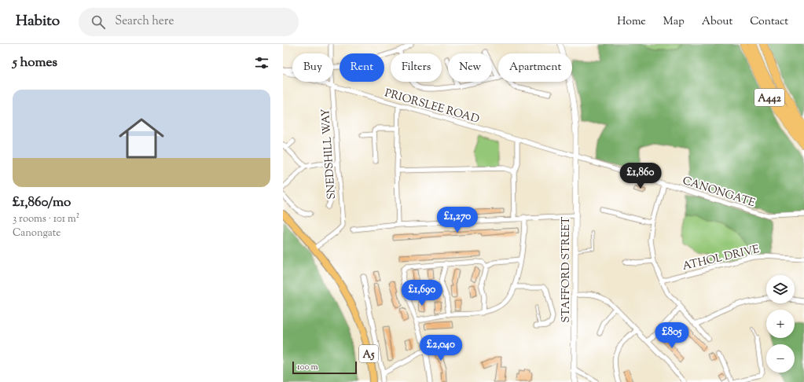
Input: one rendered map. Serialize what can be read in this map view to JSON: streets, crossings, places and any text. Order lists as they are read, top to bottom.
{
  "streets": {
    "highway": ["A442"],
    "main road": ["A5"],
    "street": [
      "PRIORSLEE ROAD",
      "SNEDSHILL WAY",
      "CANONGATE",
      "ATHOL DRIVE",
      "STAFFORD STREET"
    ]
  },
  "crossings": [
    ["PRIORSLEE ROAD", "SNEDSHILL WAY"],
    ["PRIORSLEE ROAD", "CANONGATE"],
    ["PRIORSLEE ROAD", "STAFFORD STREET"],
    ["SNEDSHILL WAY", "A5"],
    ["CANONGATE", "STAFFORD STREET"]
  ],
  "scale_bar": "100 m",
  "page": {
    "header": "Habito",
    "search": "Search here",
    "nav": [
      "Home",
      "Map",
      "About",
      "Contact"
    ],
    "heading": "5 homes",
    "chip": [
      "Buy",
      "Rent",
      "Filters",
      "New",
      "Apartment"
    ],
    "list": [
      {
        "name": "£1,860/mo",
        "note": "3 rooms · 101 m² · Canongate"
      }
    ],
    "price": [
      "£1,860",
      "£1,270",
      "£1,690",
      "£805",
      "£2,040"
    ],
    "map_buttons": ["+", "−"],
    "scale": "100 m"
  }
}
